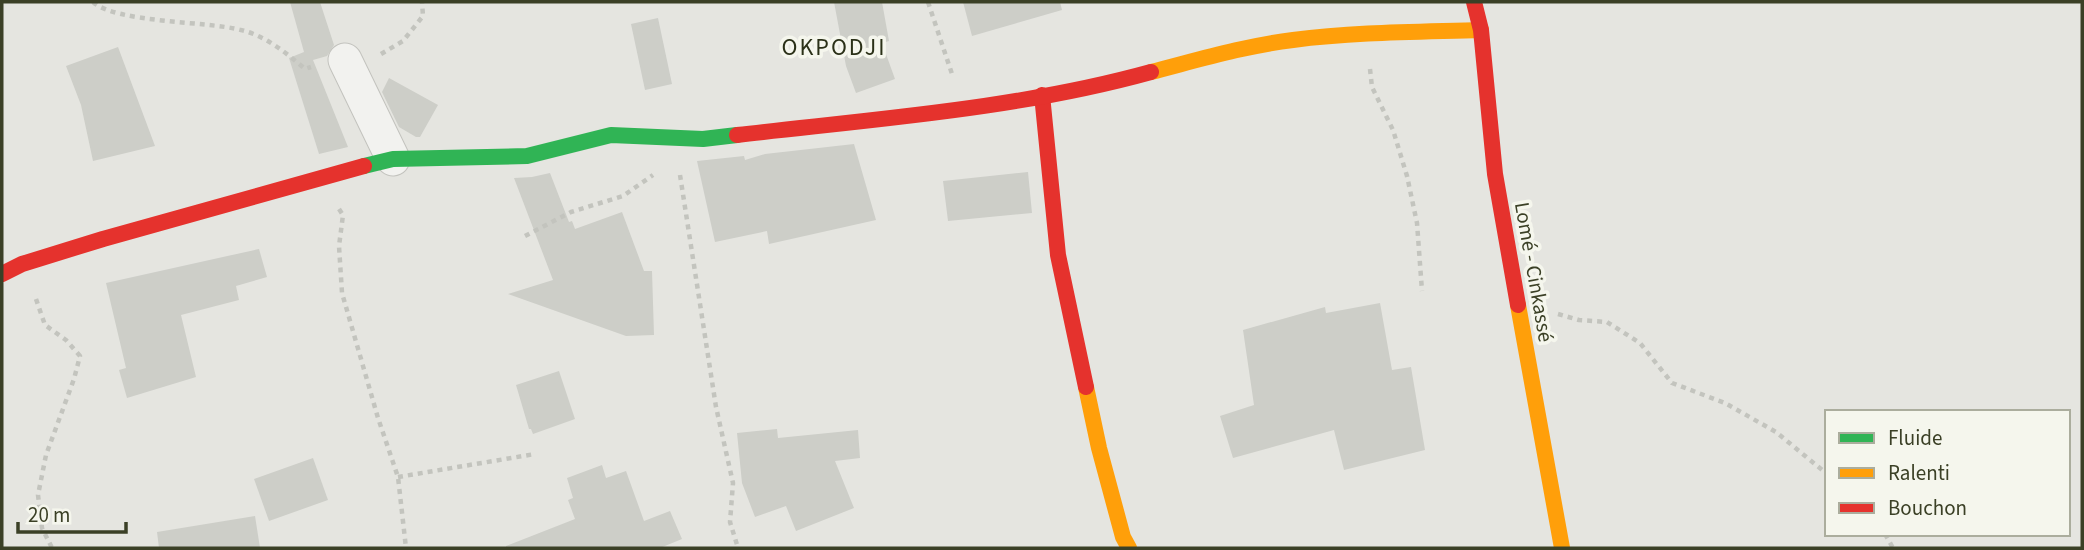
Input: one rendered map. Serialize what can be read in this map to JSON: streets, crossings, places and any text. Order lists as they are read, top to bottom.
{
  "streets": {
    "main road": ["Lomé - Cinkassé"]
  },
  "districts": ["OKPODJI"],
  "legend": ["Fluide", "Ralenti", "Bouchon"],
  "scale_bar": "20 m"
}
